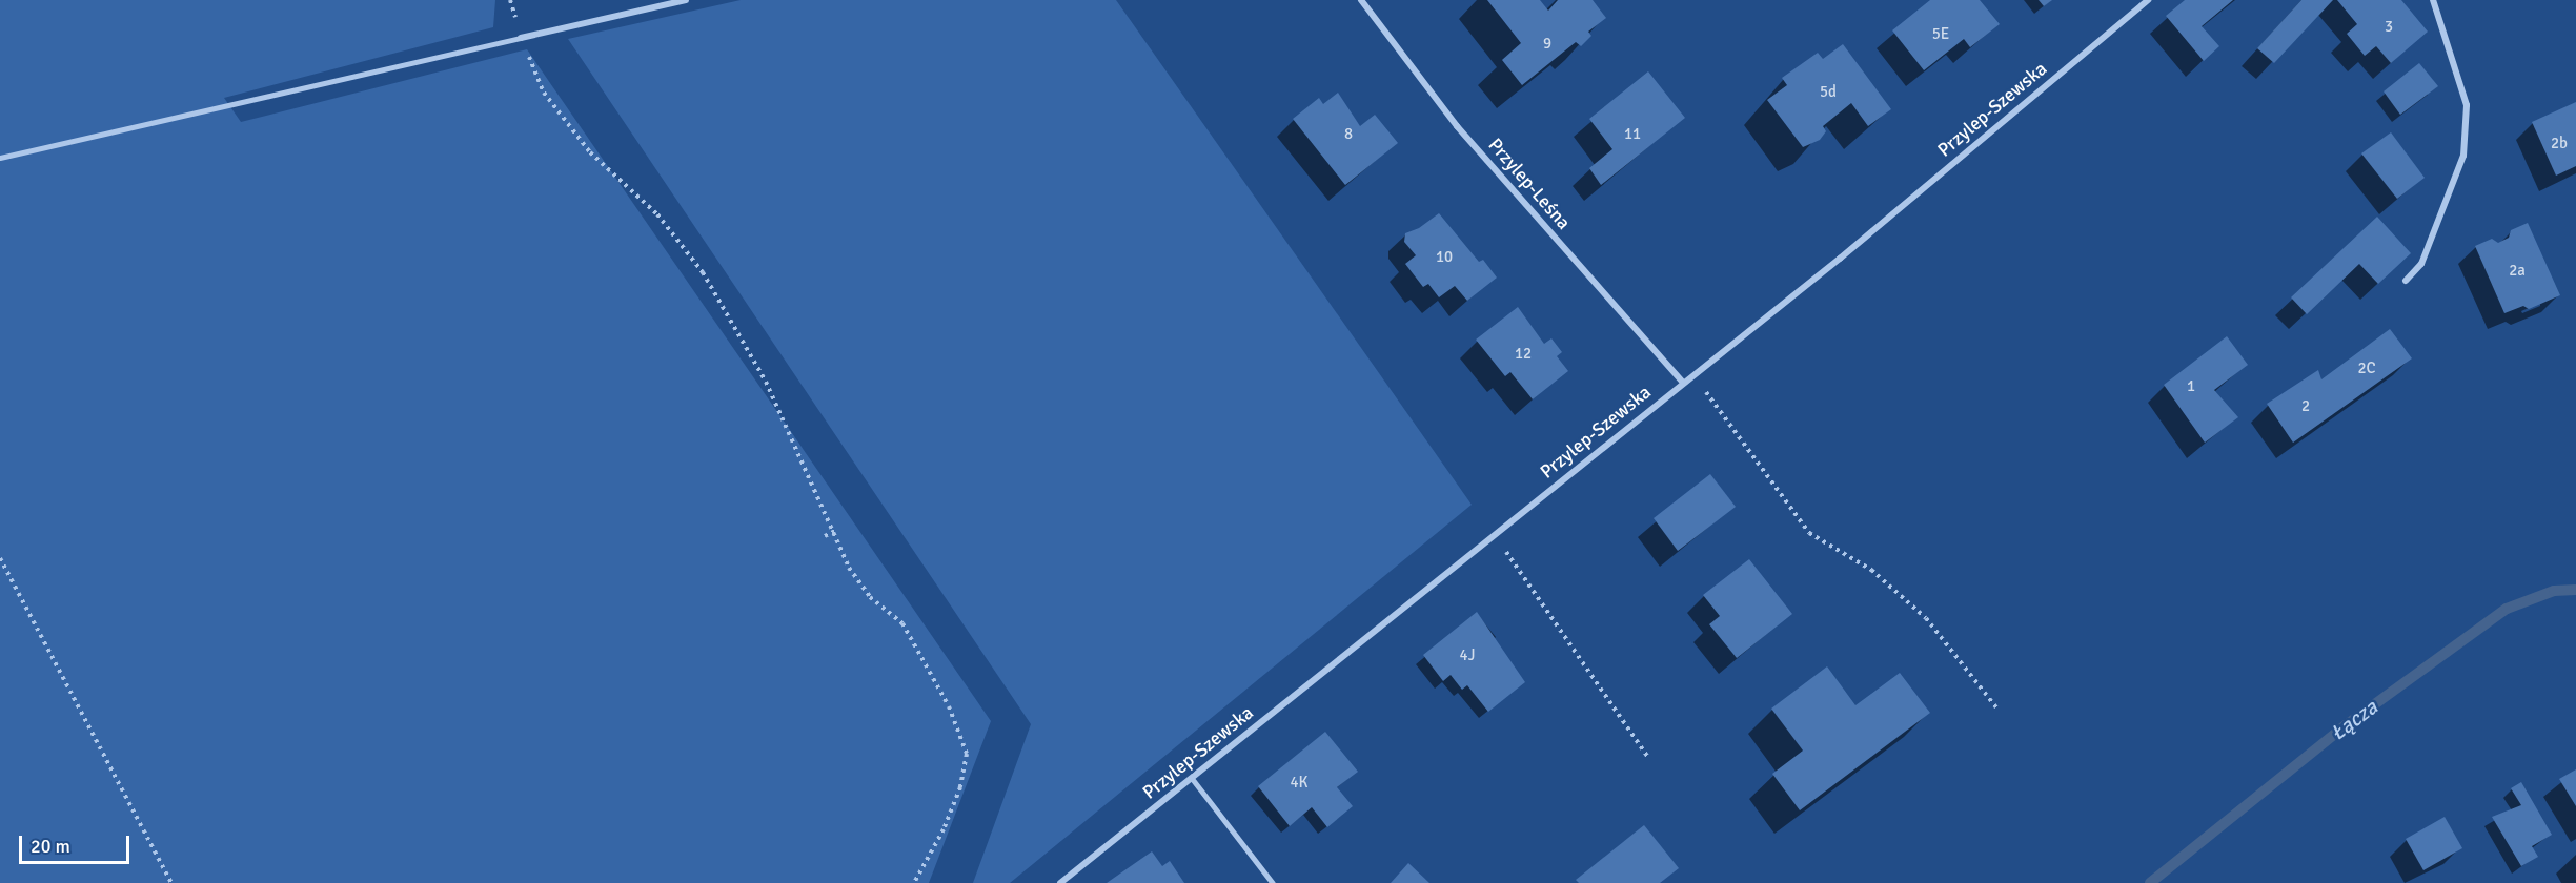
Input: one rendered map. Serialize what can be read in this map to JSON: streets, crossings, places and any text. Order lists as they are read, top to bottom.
{
  "streets": {
    "street": ["Przylep-Szewska", "Przylep-Leśna"]
  },
  "crossings": [
    ["Przylep-Szewska", "Przylep-Leśna"]
  ],
  "water": ["Łącza"],
  "house_numbers": [
    "3",
    "5E",
    "9",
    "5d",
    "8",
    "11",
    "2b",
    "10",
    "2a",
    "12",
    "2C",
    "1",
    "2",
    "4J",
    "4K"
  ],
  "scale_bar": "20 m"
}
